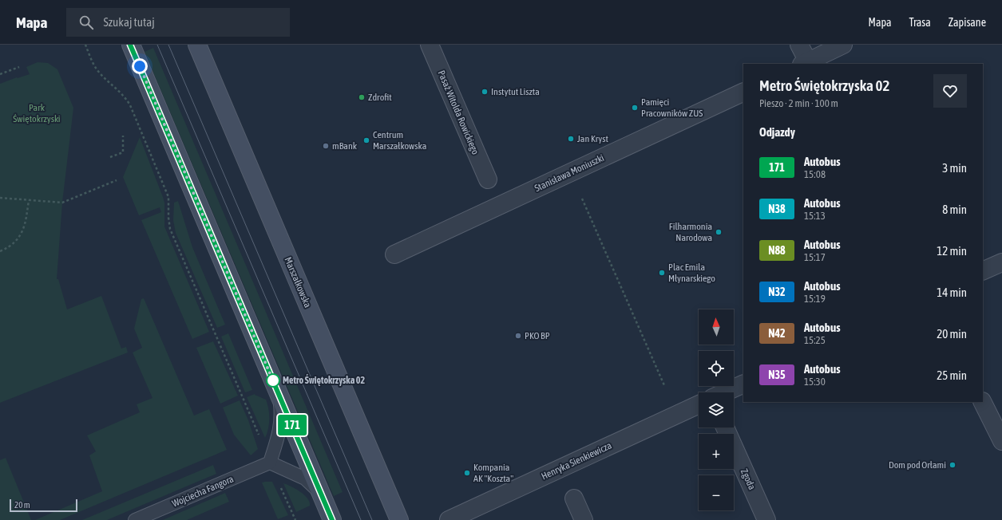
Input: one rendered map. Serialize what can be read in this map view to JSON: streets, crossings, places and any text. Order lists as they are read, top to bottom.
{
  "streets": {
    "main road": ["Marszałkowska"],
    "street": [
      "Pasaż Witolda Rowickiego",
      "Stanisława Moniuszki",
      "Henryka Sienkiewicza",
      "Zgoda"
    ],
    "lane": ["Wojciecha Fangora"]
  },
  "parks": ["Park Świętokrzyski"],
  "places": [
    "Instytut Liszta",
    "Zdrofit",
    "Pamięci Pracowników ZUS",
    "Jan Kryst",
    "Centrum Marszałkowska",
    "mBank",
    "Filharmonia Narodowa",
    "Plac Emila Młynarskiego",
    "PKO BP",
    "Metro Świętokrzyska 02",
    "Dom pod Orłami",
    "Kompania AK \"Koszta\""
  ],
  "lines": ["bus line 171"],
  "scale_bar": "20 m",
  "north": "top",
  "page": {
    "header": "Mapa",
    "search": "Szukaj tutaj",
    "nav": ["Mapa", "Trasa", "Zapisane"],
    "on_map": "171",
    "heading": [
      ["Metro Świętokrzyska 02", "Pieszo · 2 min · 100 m"],
      "Odjazdy"
    ],
    "list": [
      {
        "mark": "171",
        "name": "Autobus",
        "note": "15:08",
        "value": "3 min"
      },
      {
        "mark": "N38",
        "name": "Autobus",
        "note": "15:13",
        "value": "8 min"
      },
      {
        "mark": "N88",
        "name": "Autobus",
        "note": "15:17",
        "value": "12 min"
      },
      {
        "mark": "N32",
        "name": "Autobus",
        "note": "15:19",
        "value": "14 min"
      },
      {
        "mark": "N42",
        "name": "Autobus",
        "note": "15:25",
        "value": "20 min"
      },
      {
        "mark": "N35",
        "name": "Autobus",
        "note": "15:30",
        "value": "25 min"
      }
    ],
    "map_buttons": ["+", "−"],
    "scale": "20 m"
  }
}
